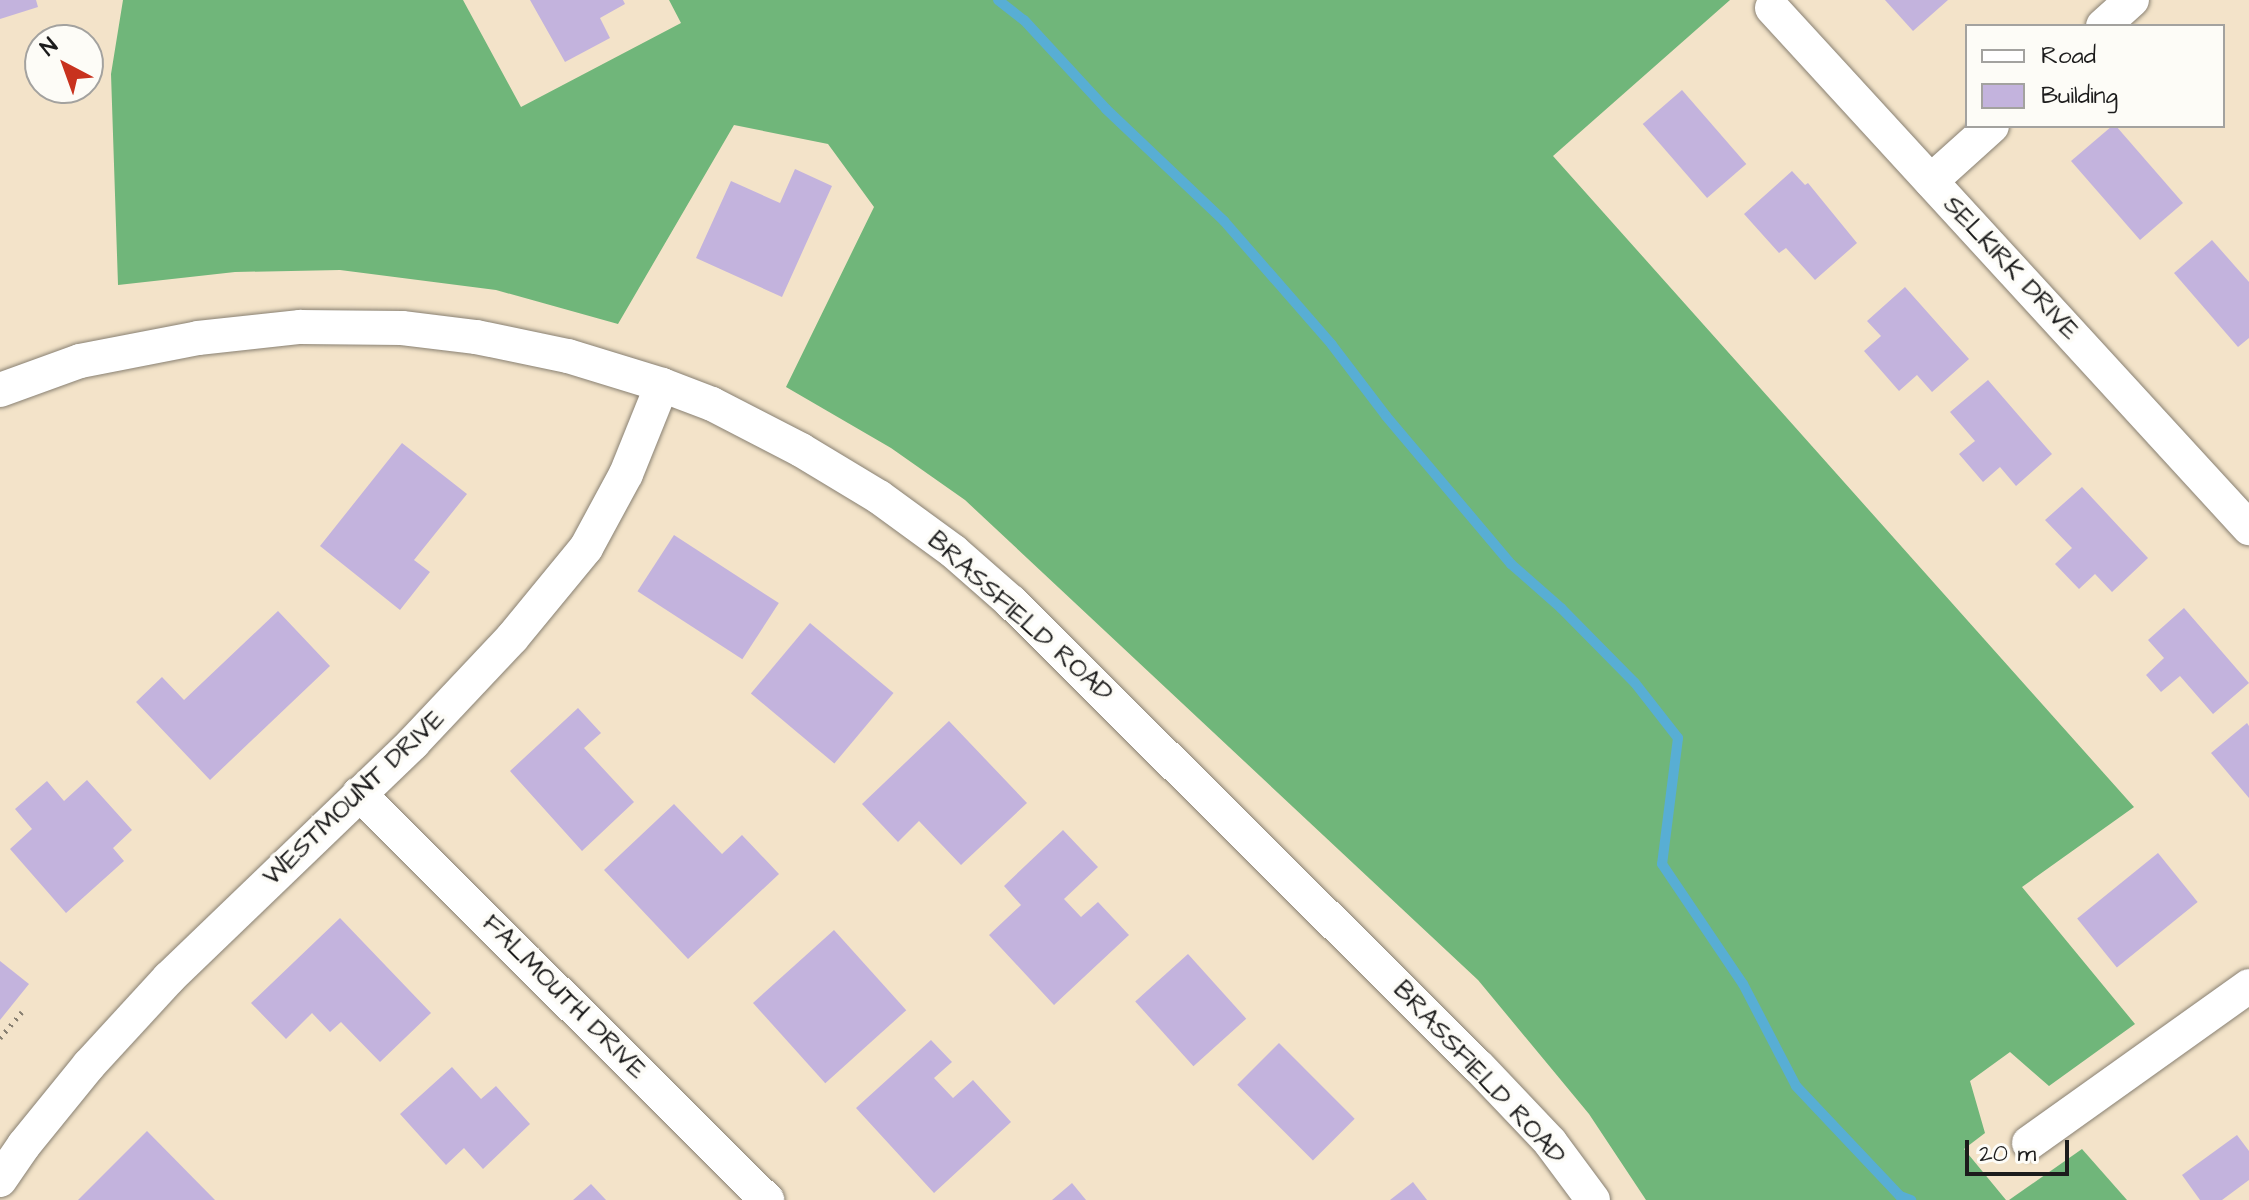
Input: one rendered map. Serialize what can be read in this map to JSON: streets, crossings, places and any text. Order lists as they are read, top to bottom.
{
  "streets": {
    "street": [
      "SELKIRK DRIVE",
      "BRASSFIELD ROAD",
      "WESTMOUNT DRIVE",
      "FALMOUTH DRIVE"
    ]
  },
  "crossings": [
    ["BRASSFIELD ROAD", "WESTMOUNT DRIVE"],
    ["WESTMOUNT DRIVE", "FALMOUTH DRIVE"]
  ],
  "legend": ["Road", "Building"],
  "scale_bar": "20 m",
  "north": "top left"
}
